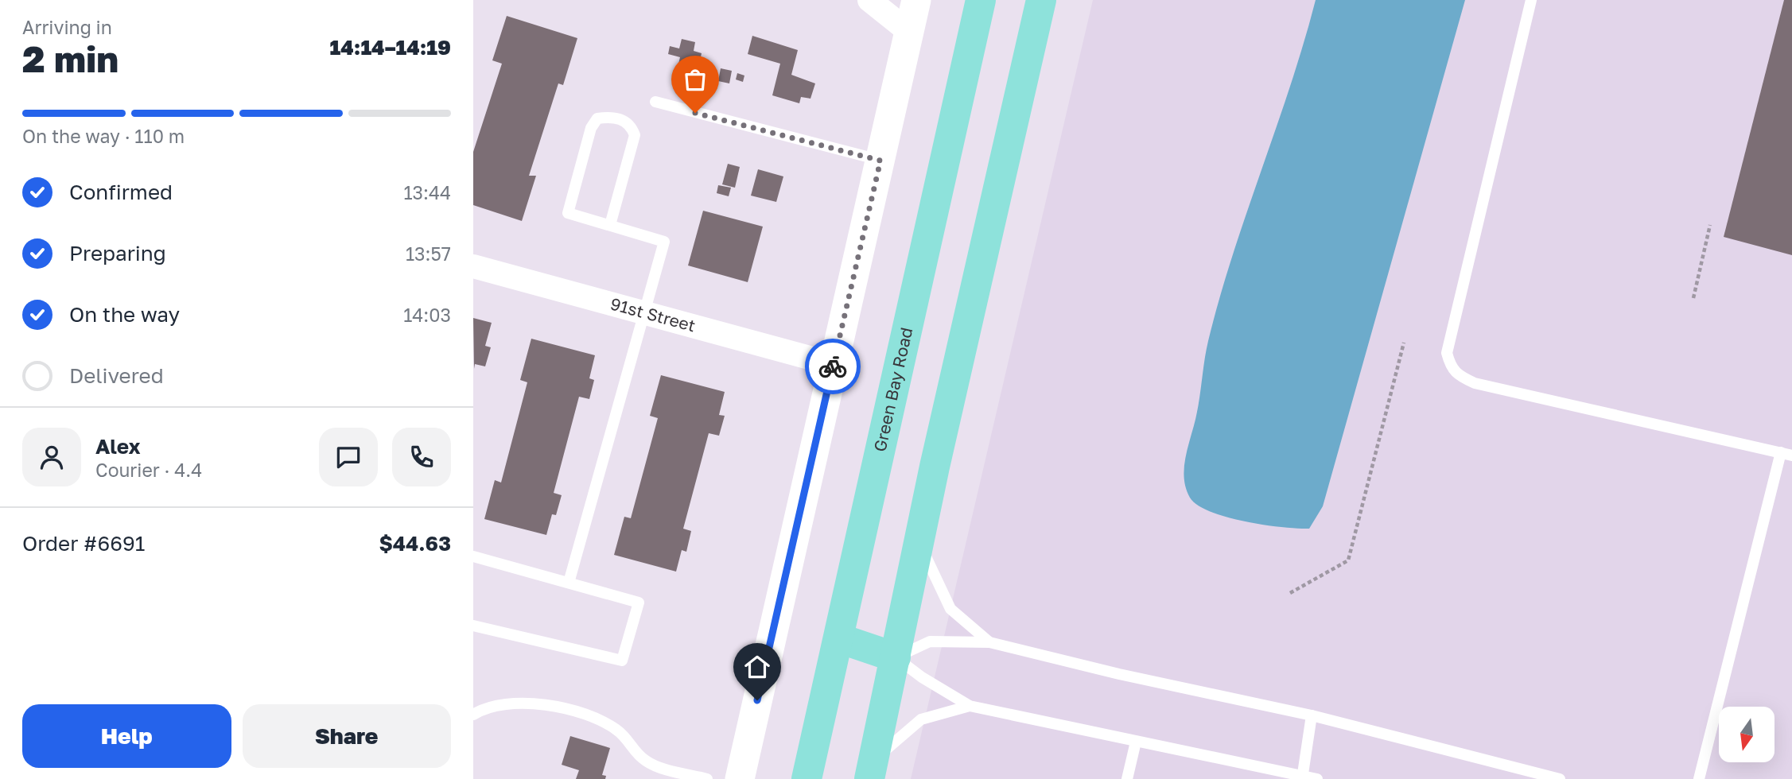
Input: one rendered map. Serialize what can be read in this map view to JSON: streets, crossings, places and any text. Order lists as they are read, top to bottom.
{
  "streets": {
    "main road": ["Green Bay Road"],
    "street": ["91st Street"]
  },
  "north": "bottom",
  "page": {
    "heading": ["2 min", "Arriving in", "14:14–14:19"],
    "panel": [
      "Alex",
      "Courier · 4.4",
      "Order #6691",
      "$44.63"
    ],
    "bar": "On the way · 110 m",
    "list": [
      ["Confirmed", "13:44"],
      ["Preparing", "13:57"],
      ["On the way", "14:03"],
      "Delivered"
    ],
    "buttons": ["Help", "Share"]
  }
}
